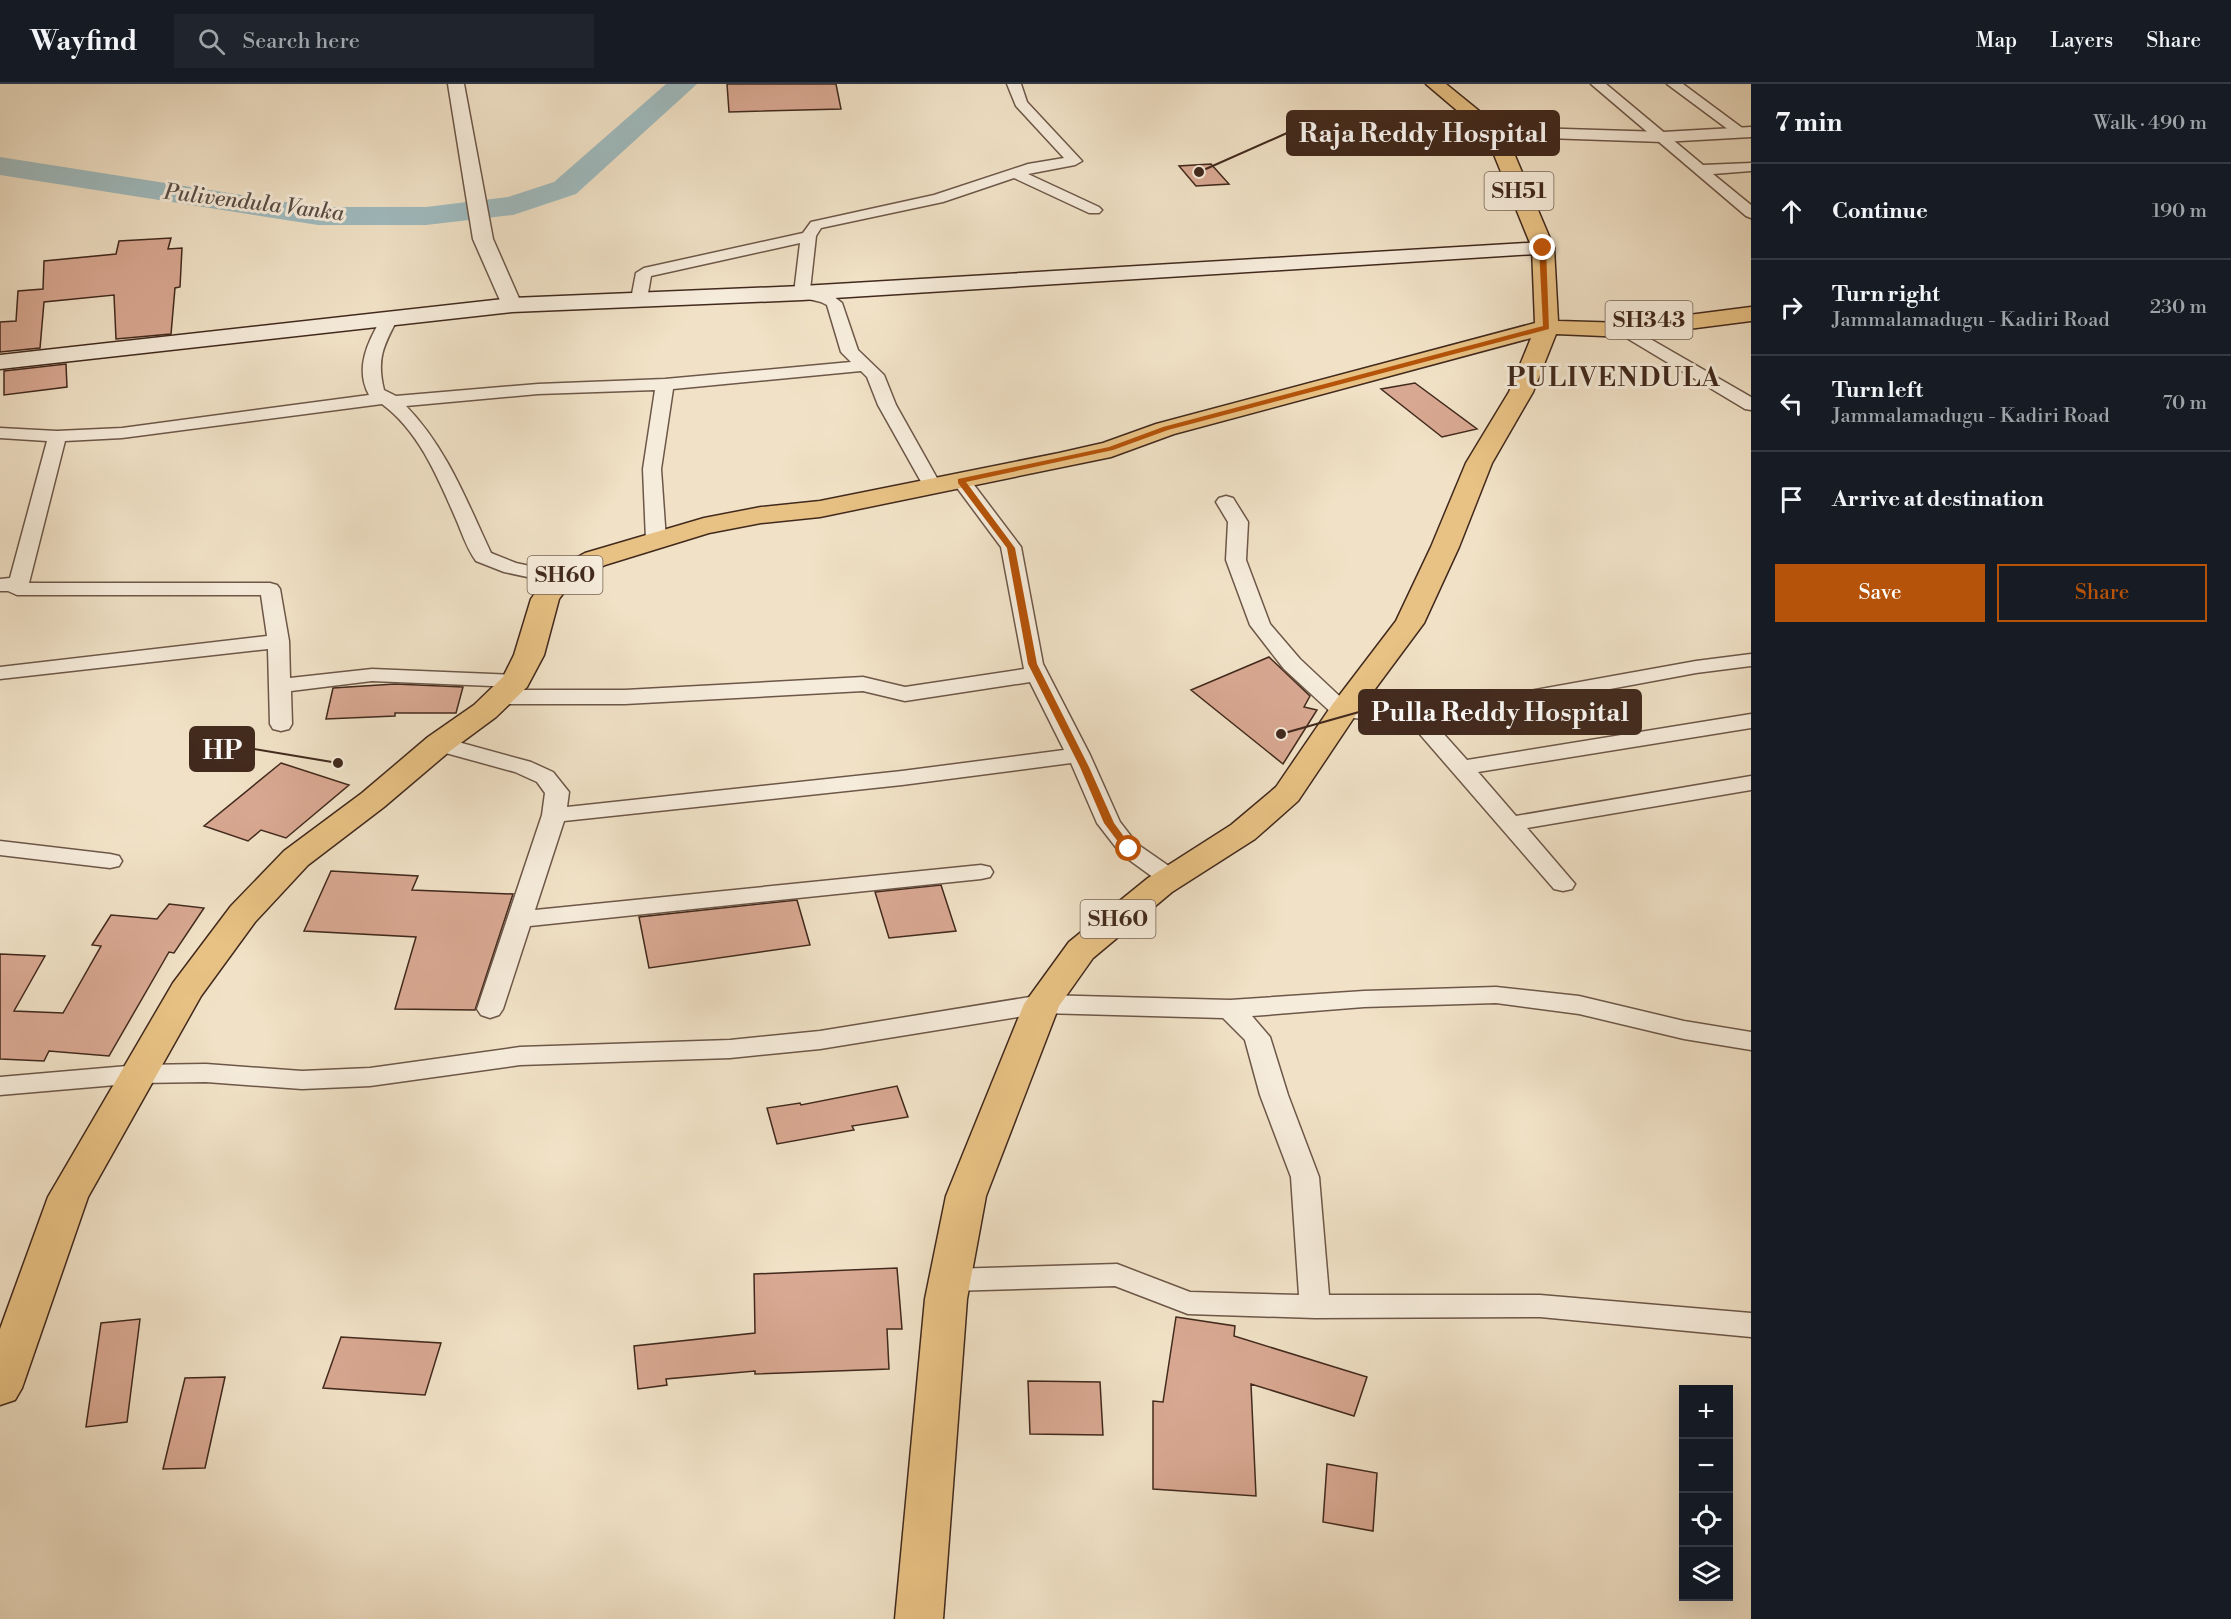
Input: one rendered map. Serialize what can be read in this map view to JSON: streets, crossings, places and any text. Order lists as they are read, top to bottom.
{
  "streets": {
    "main road": ["SH51", "SH343", "SH60"]
  },
  "crossings": [
    ["SH51", "SH343"],
    ["SH51", "SH60"],
    ["SH343", "SH60"]
  ],
  "districts": ["PULIVENDULA"],
  "water": ["Pulivendula Vanka"],
  "places": ["Raja Reddy Hospital", "Pulla Reddy Hospital", "HP"],
  "page": {
    "header": "Wayfind",
    "search": "Search here",
    "nav": ["Map", "Layers", "Share"],
    "heading": ["7 min", "Walk · 490 m"],
    "list": [
      ["Continue", "190 m"],
      ["Turn right", "Jammalamadugu - Kadiri Road", "230 m"],
      ["Turn left", "Jammalamadugu - Kadiri Road", "70 m"],
      "Arrive at destination"
    ],
    "buttons": ["Save", "Share"],
    "map_buttons": ["+", "−"]
  }
}
